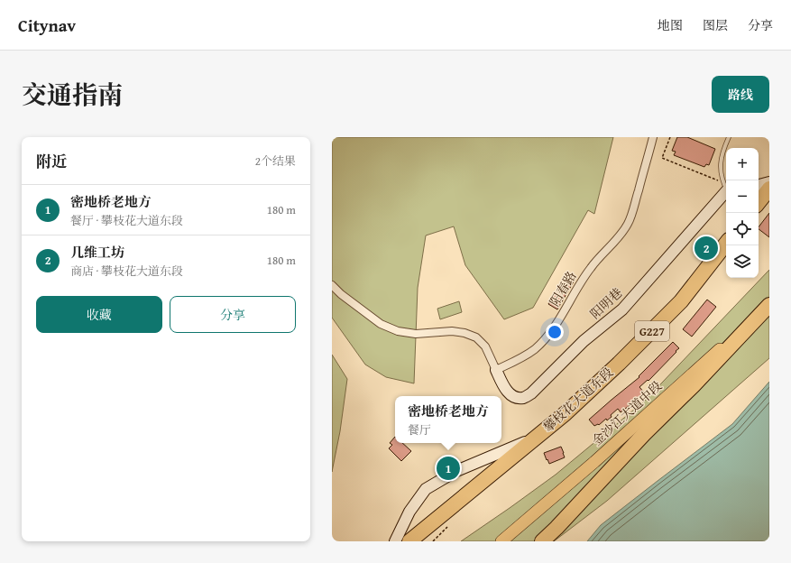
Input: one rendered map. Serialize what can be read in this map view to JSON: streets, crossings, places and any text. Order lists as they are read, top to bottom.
{
  "streets": {
    "highway": ["G227", "攀枝花大道东段"],
    "main road": ["金沙江大道中段"],
    "street": ["阳春路", "阳明巷"]
  },
  "crossings": [
    ["阳春路", "阳明巷"],
    ["G227", "攀枝花大道东段"]
  ],
  "page": {
    "header": "Citynav",
    "nav": ["地图", "图层", "分享"],
    "title": "交通指南",
    "buttons": [
      "路线",
      ["收藏", "分享"]
    ],
    "heading": ["附近", "2个结果"],
    "map_buttons": ["+", "−"],
    "list": [
      {
        "mark": "1",
        "name": "密地桥老地方",
        "note": "餐厅 · 攀枝花大道东段",
        "value": "180 m"
      },
      {
        "mark": "2",
        "name": "几维工坊",
        "note": "商店 · 攀枝花大道东段",
        "value": "180 m"
      }
    ],
    "pins": ["2", "1"],
    "popup": ["密地桥老地方", "餐厅"]
  }
}
